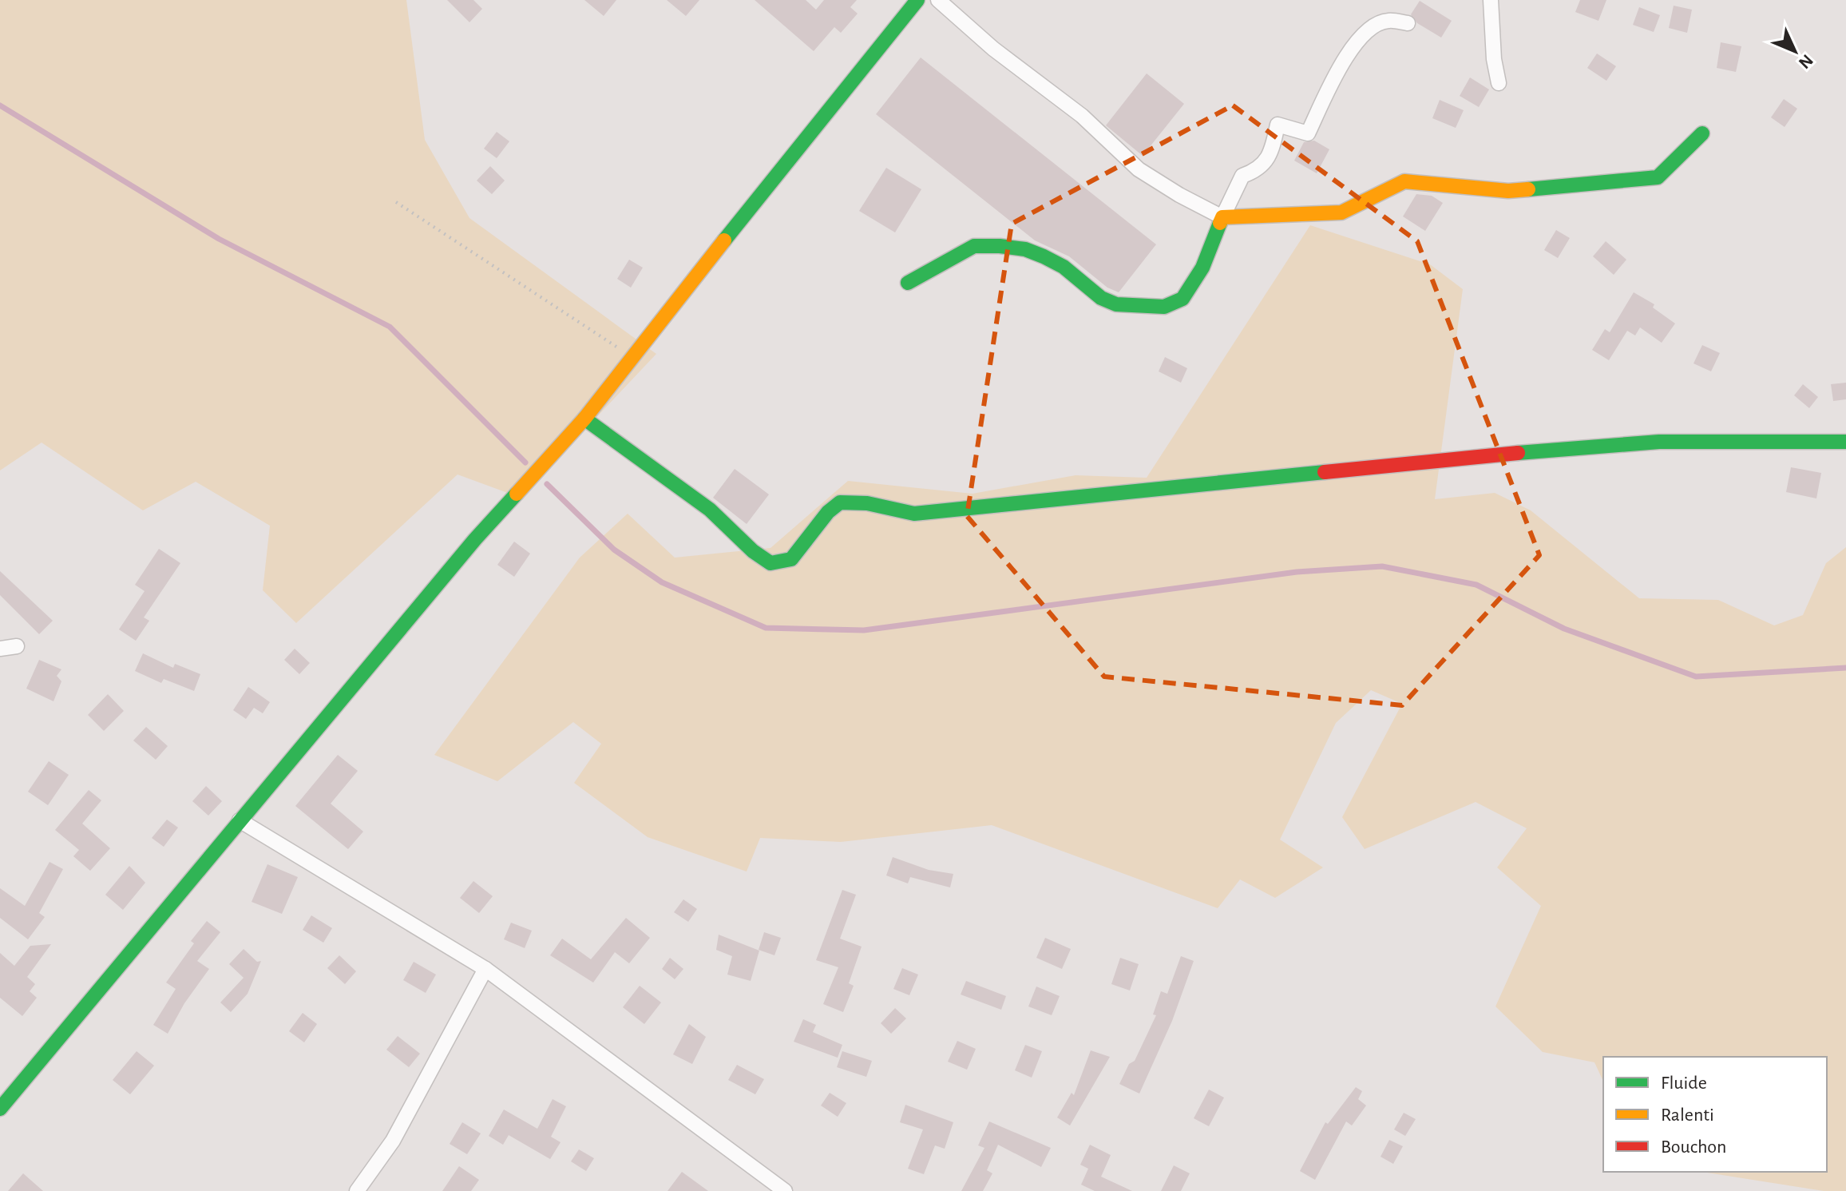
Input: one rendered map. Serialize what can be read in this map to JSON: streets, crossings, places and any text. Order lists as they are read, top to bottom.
{
  "legend": ["Fluide", "Ralenti", "Bouchon"],
  "north": "bottom right"
}
